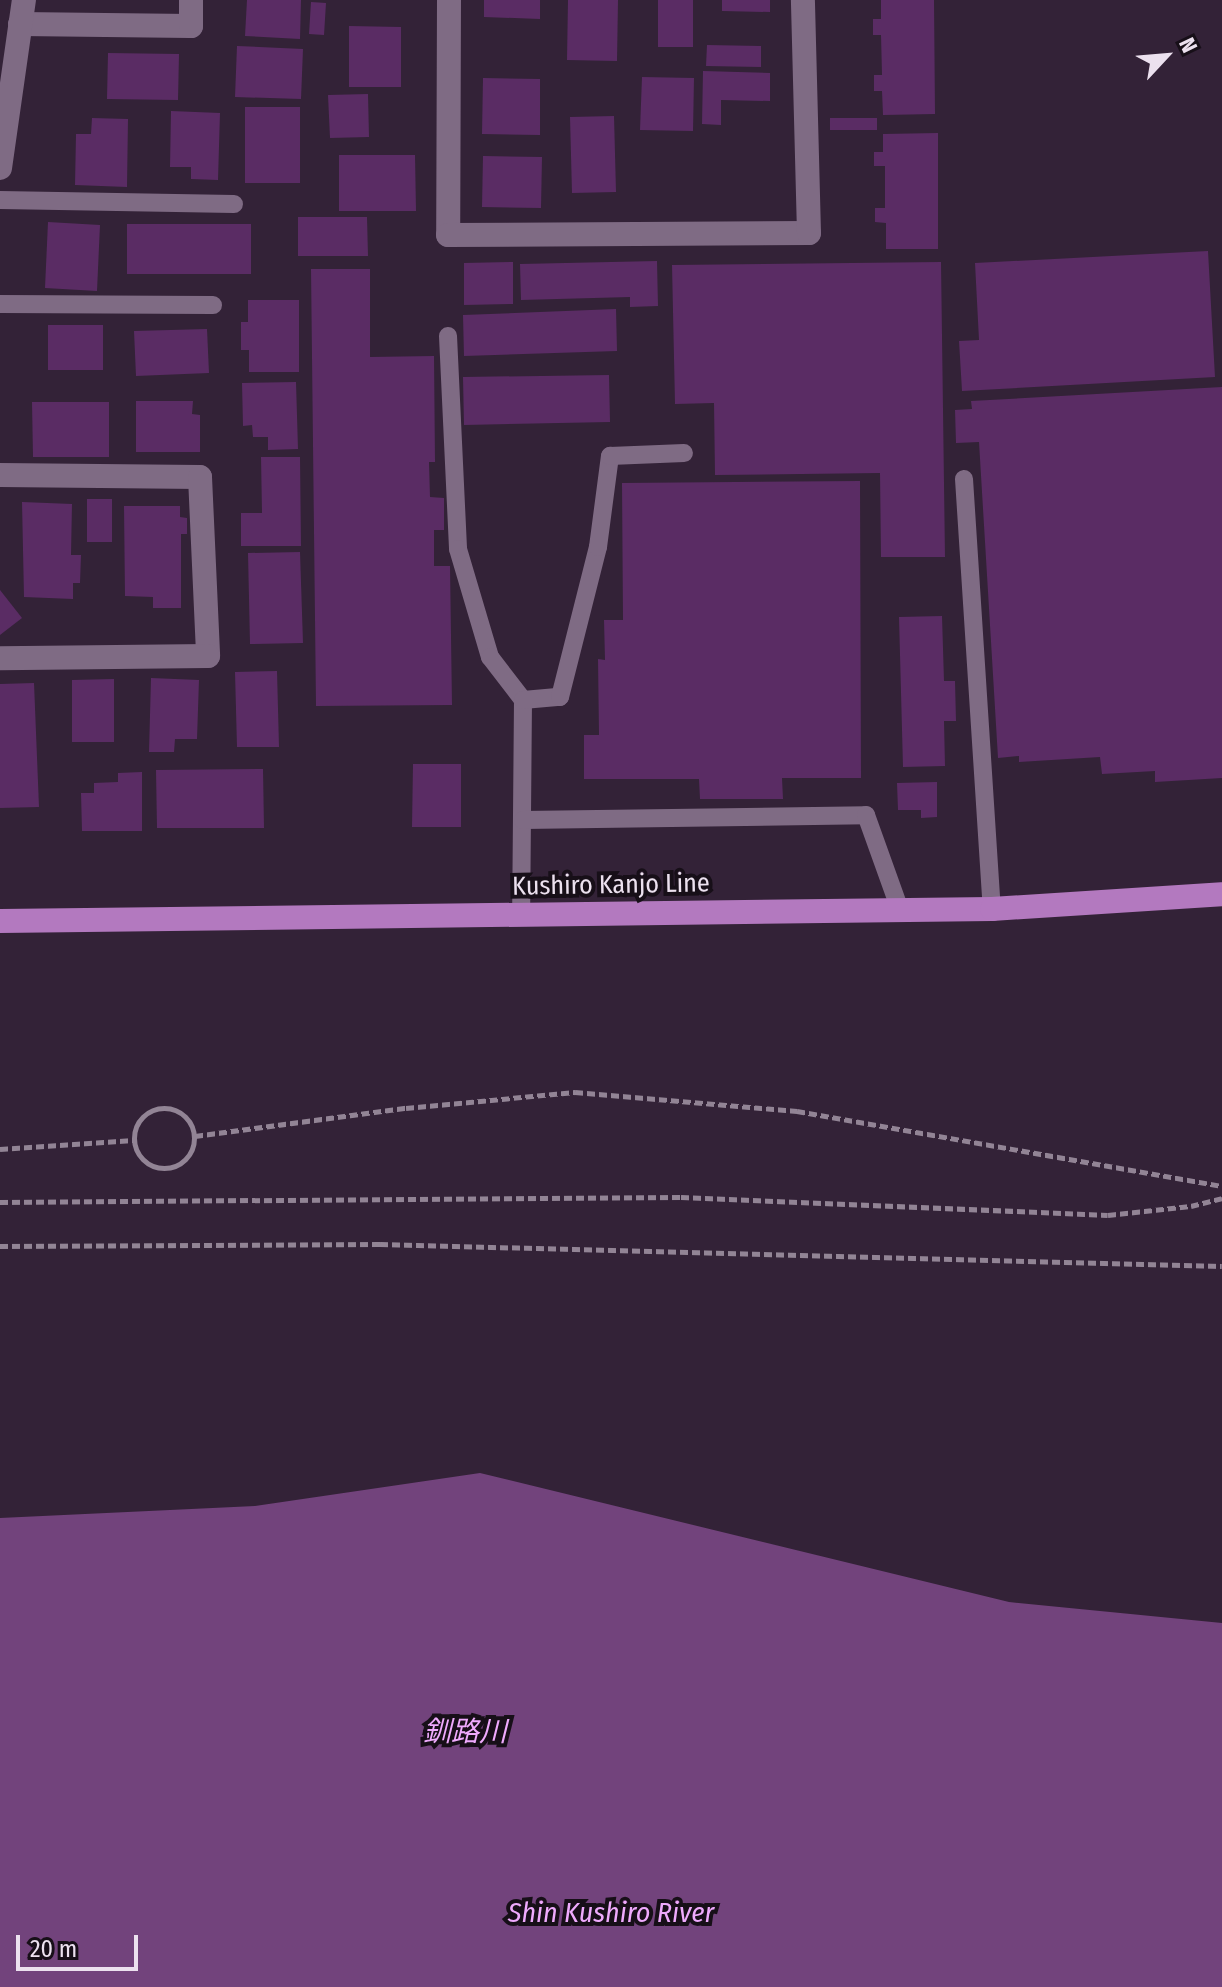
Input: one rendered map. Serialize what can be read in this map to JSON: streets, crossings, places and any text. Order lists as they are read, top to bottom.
{
  "streets": {
    "main road": ["Kushiro Kanjo Line"]
  },
  "water": ["釧路川", "Shin Kushiro River"],
  "scale_bar": "20 m",
  "north": "top right"
}
